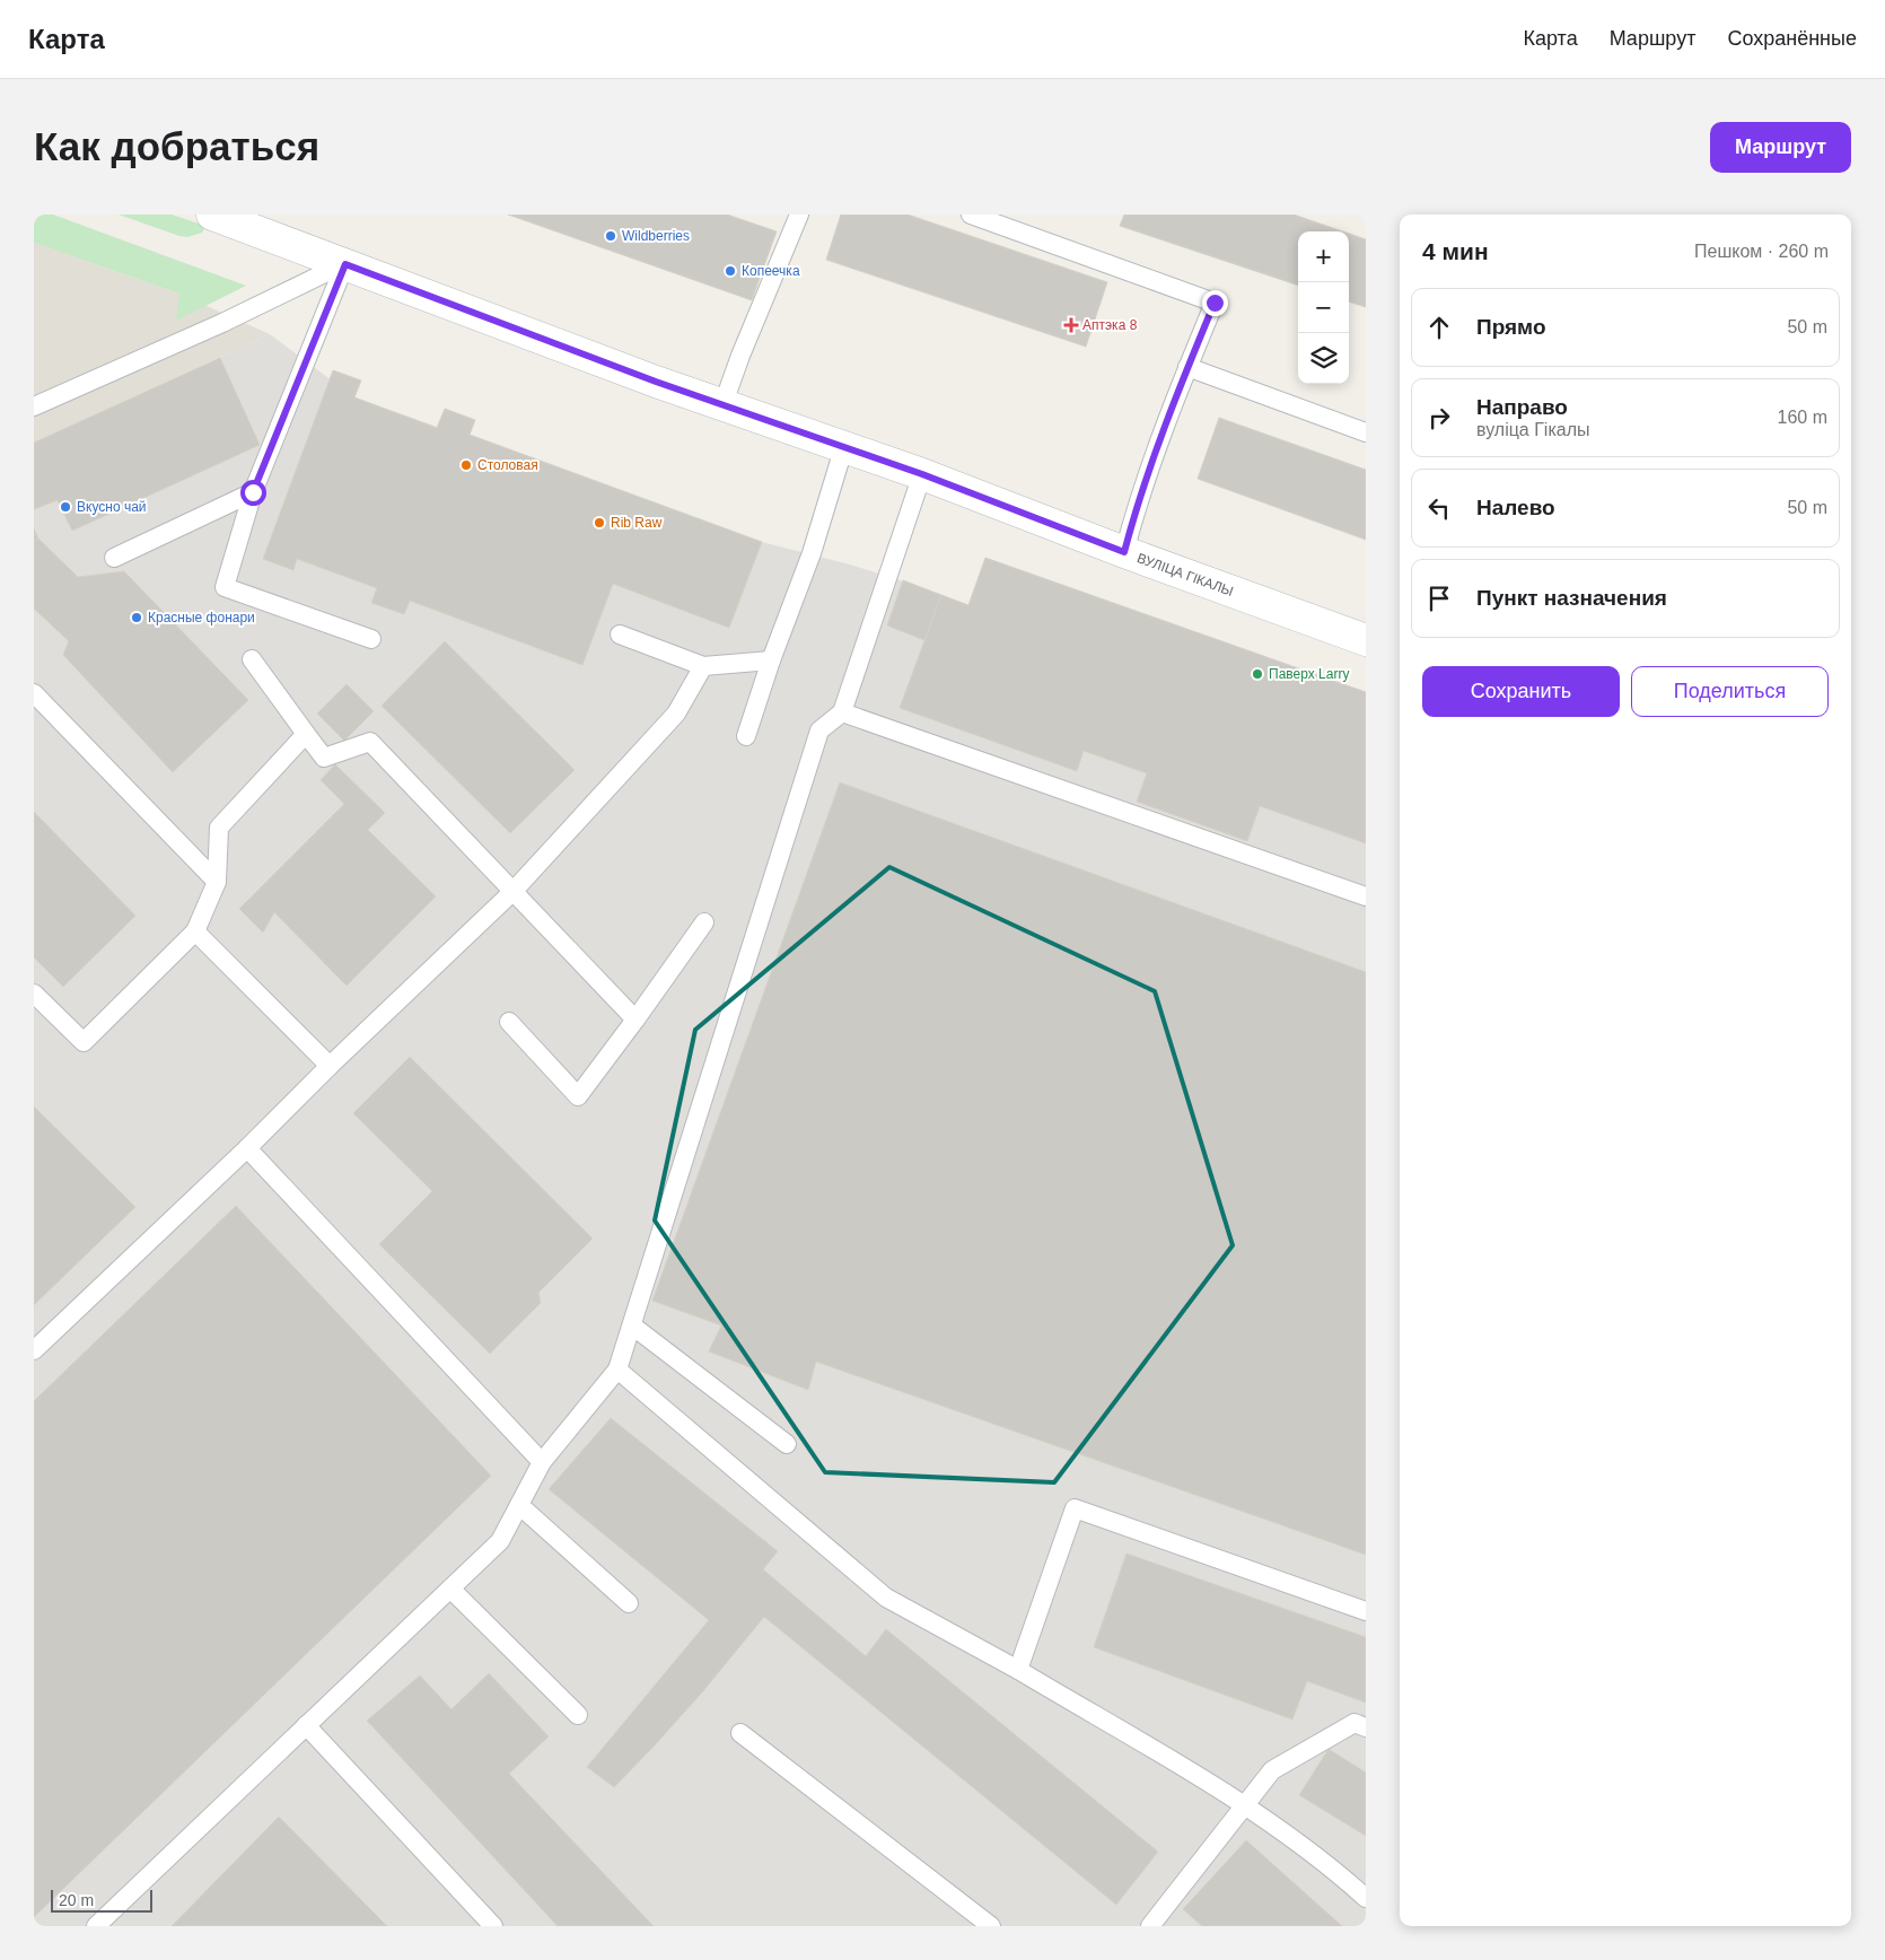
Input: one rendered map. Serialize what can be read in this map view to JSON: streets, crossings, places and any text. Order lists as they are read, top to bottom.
{
  "streets": {
    "street": ["ВУЛІЦА ГІКАЛЫ"]
  },
  "places": {
    "other": [
      "Wildberries",
      "Копеечка",
      "Столовая",
      "Вкусно чай",
      "Rib Raw",
      "Красные фонари",
      "Паверх Larry"
    ],
    "health": ["Аптэка 8"]
  },
  "scale_bar": "20 m",
  "page": {
    "header": "Карта",
    "nav": ["Карта", "Маршрут", "Сохранённые"],
    "buttons": [
      "Маршрут",
      ["Сохранить", "Поделиться"]
    ],
    "title": "Как добраться",
    "heading": ["4 мин", "Пешком · 260 m"],
    "map_buttons": ["+", "−"],
    "list": [
      ["Прямо", "50 m"],
      ["Направо", "вуліца Гікалы", "160 m"],
      ["Налево", "50 m"],
      "Пункт назначения"
    ],
    "scale": "20 m"
  }
}
